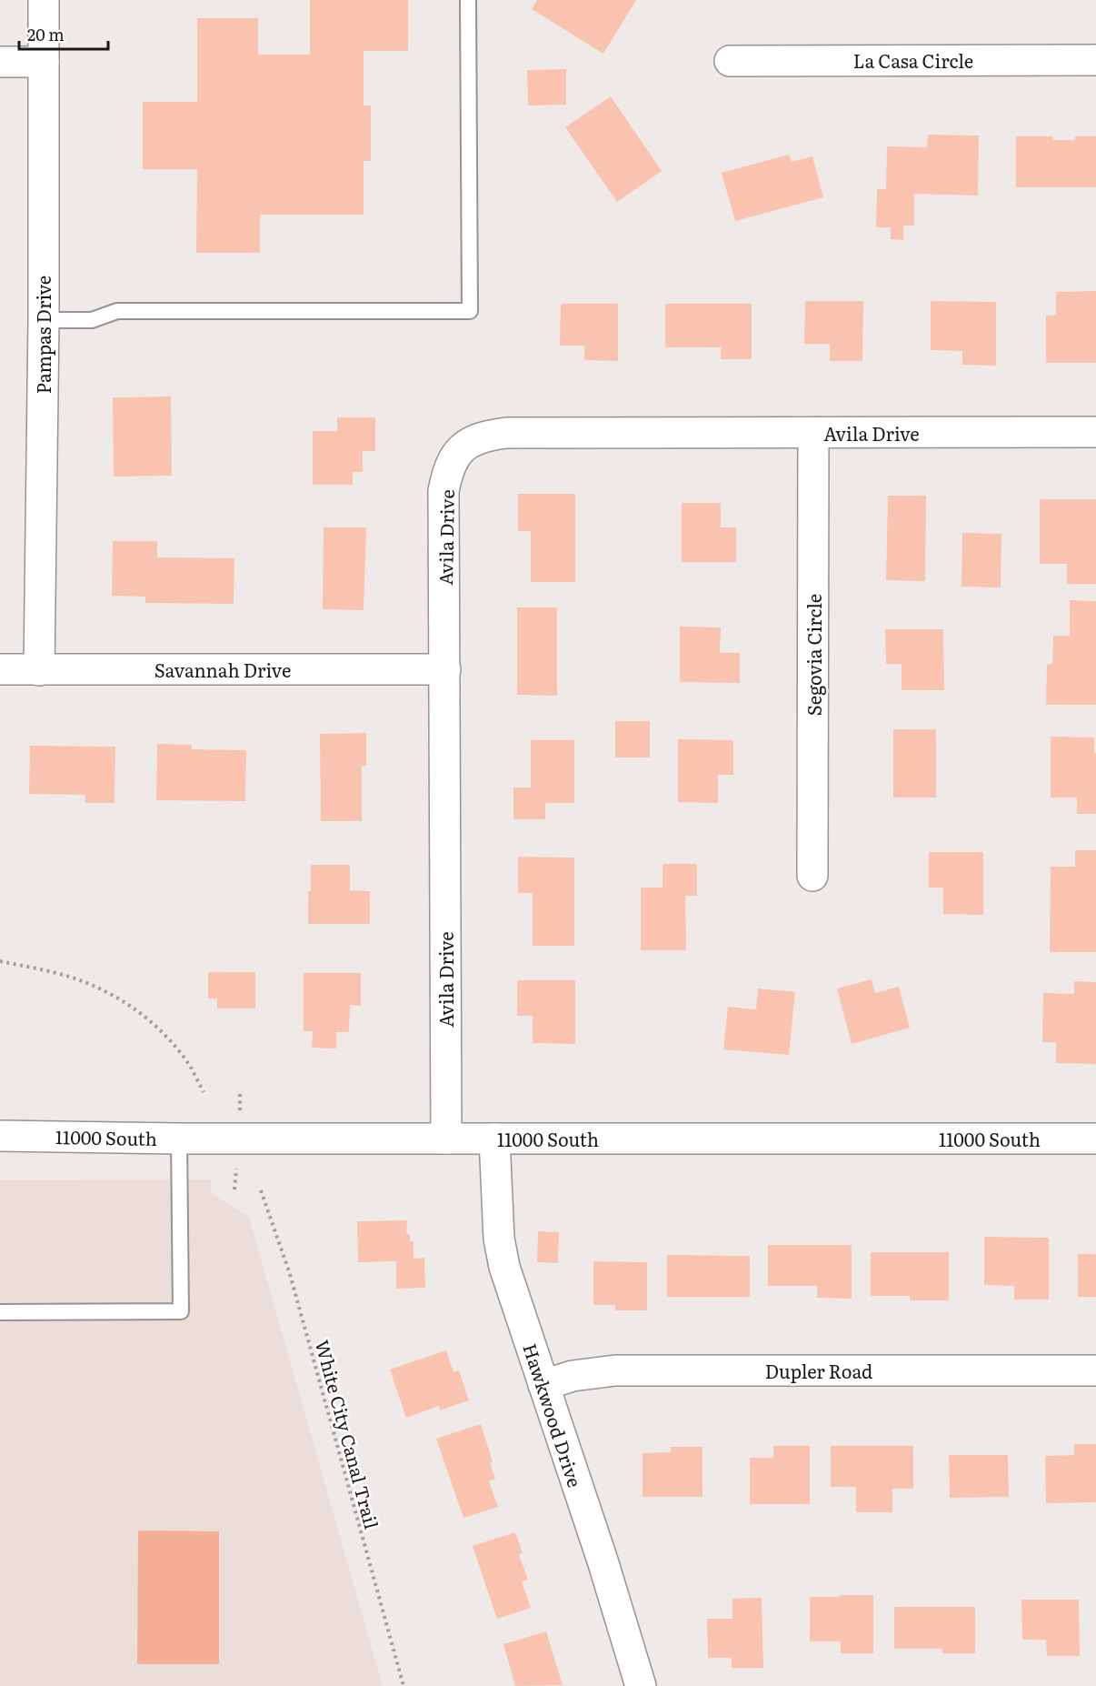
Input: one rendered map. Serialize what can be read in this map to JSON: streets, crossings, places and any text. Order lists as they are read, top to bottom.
{
  "streets": {
    "street": [
      "La Casa Circle",
      "Pampas Drive",
      "Avila Drive",
      "Segovia Circle",
      "Savannah Drive",
      "11000 South",
      "Dupler Road",
      "Hawkwood Drive"
    ],
    "path": ["White City Canal Trail"]
  },
  "crossings": [
    ["Pampas Drive", "Savannah Drive"],
    ["Avila Drive", "Segovia Circle"],
    ["Avila Drive", "Savannah Drive"],
    ["Avila Drive", "11000 South"],
    ["11000 South", "Hawkwood Drive"],
    ["Dupler Road", "Hawkwood Drive"]
  ],
  "scale_bar": "20 m"
}
